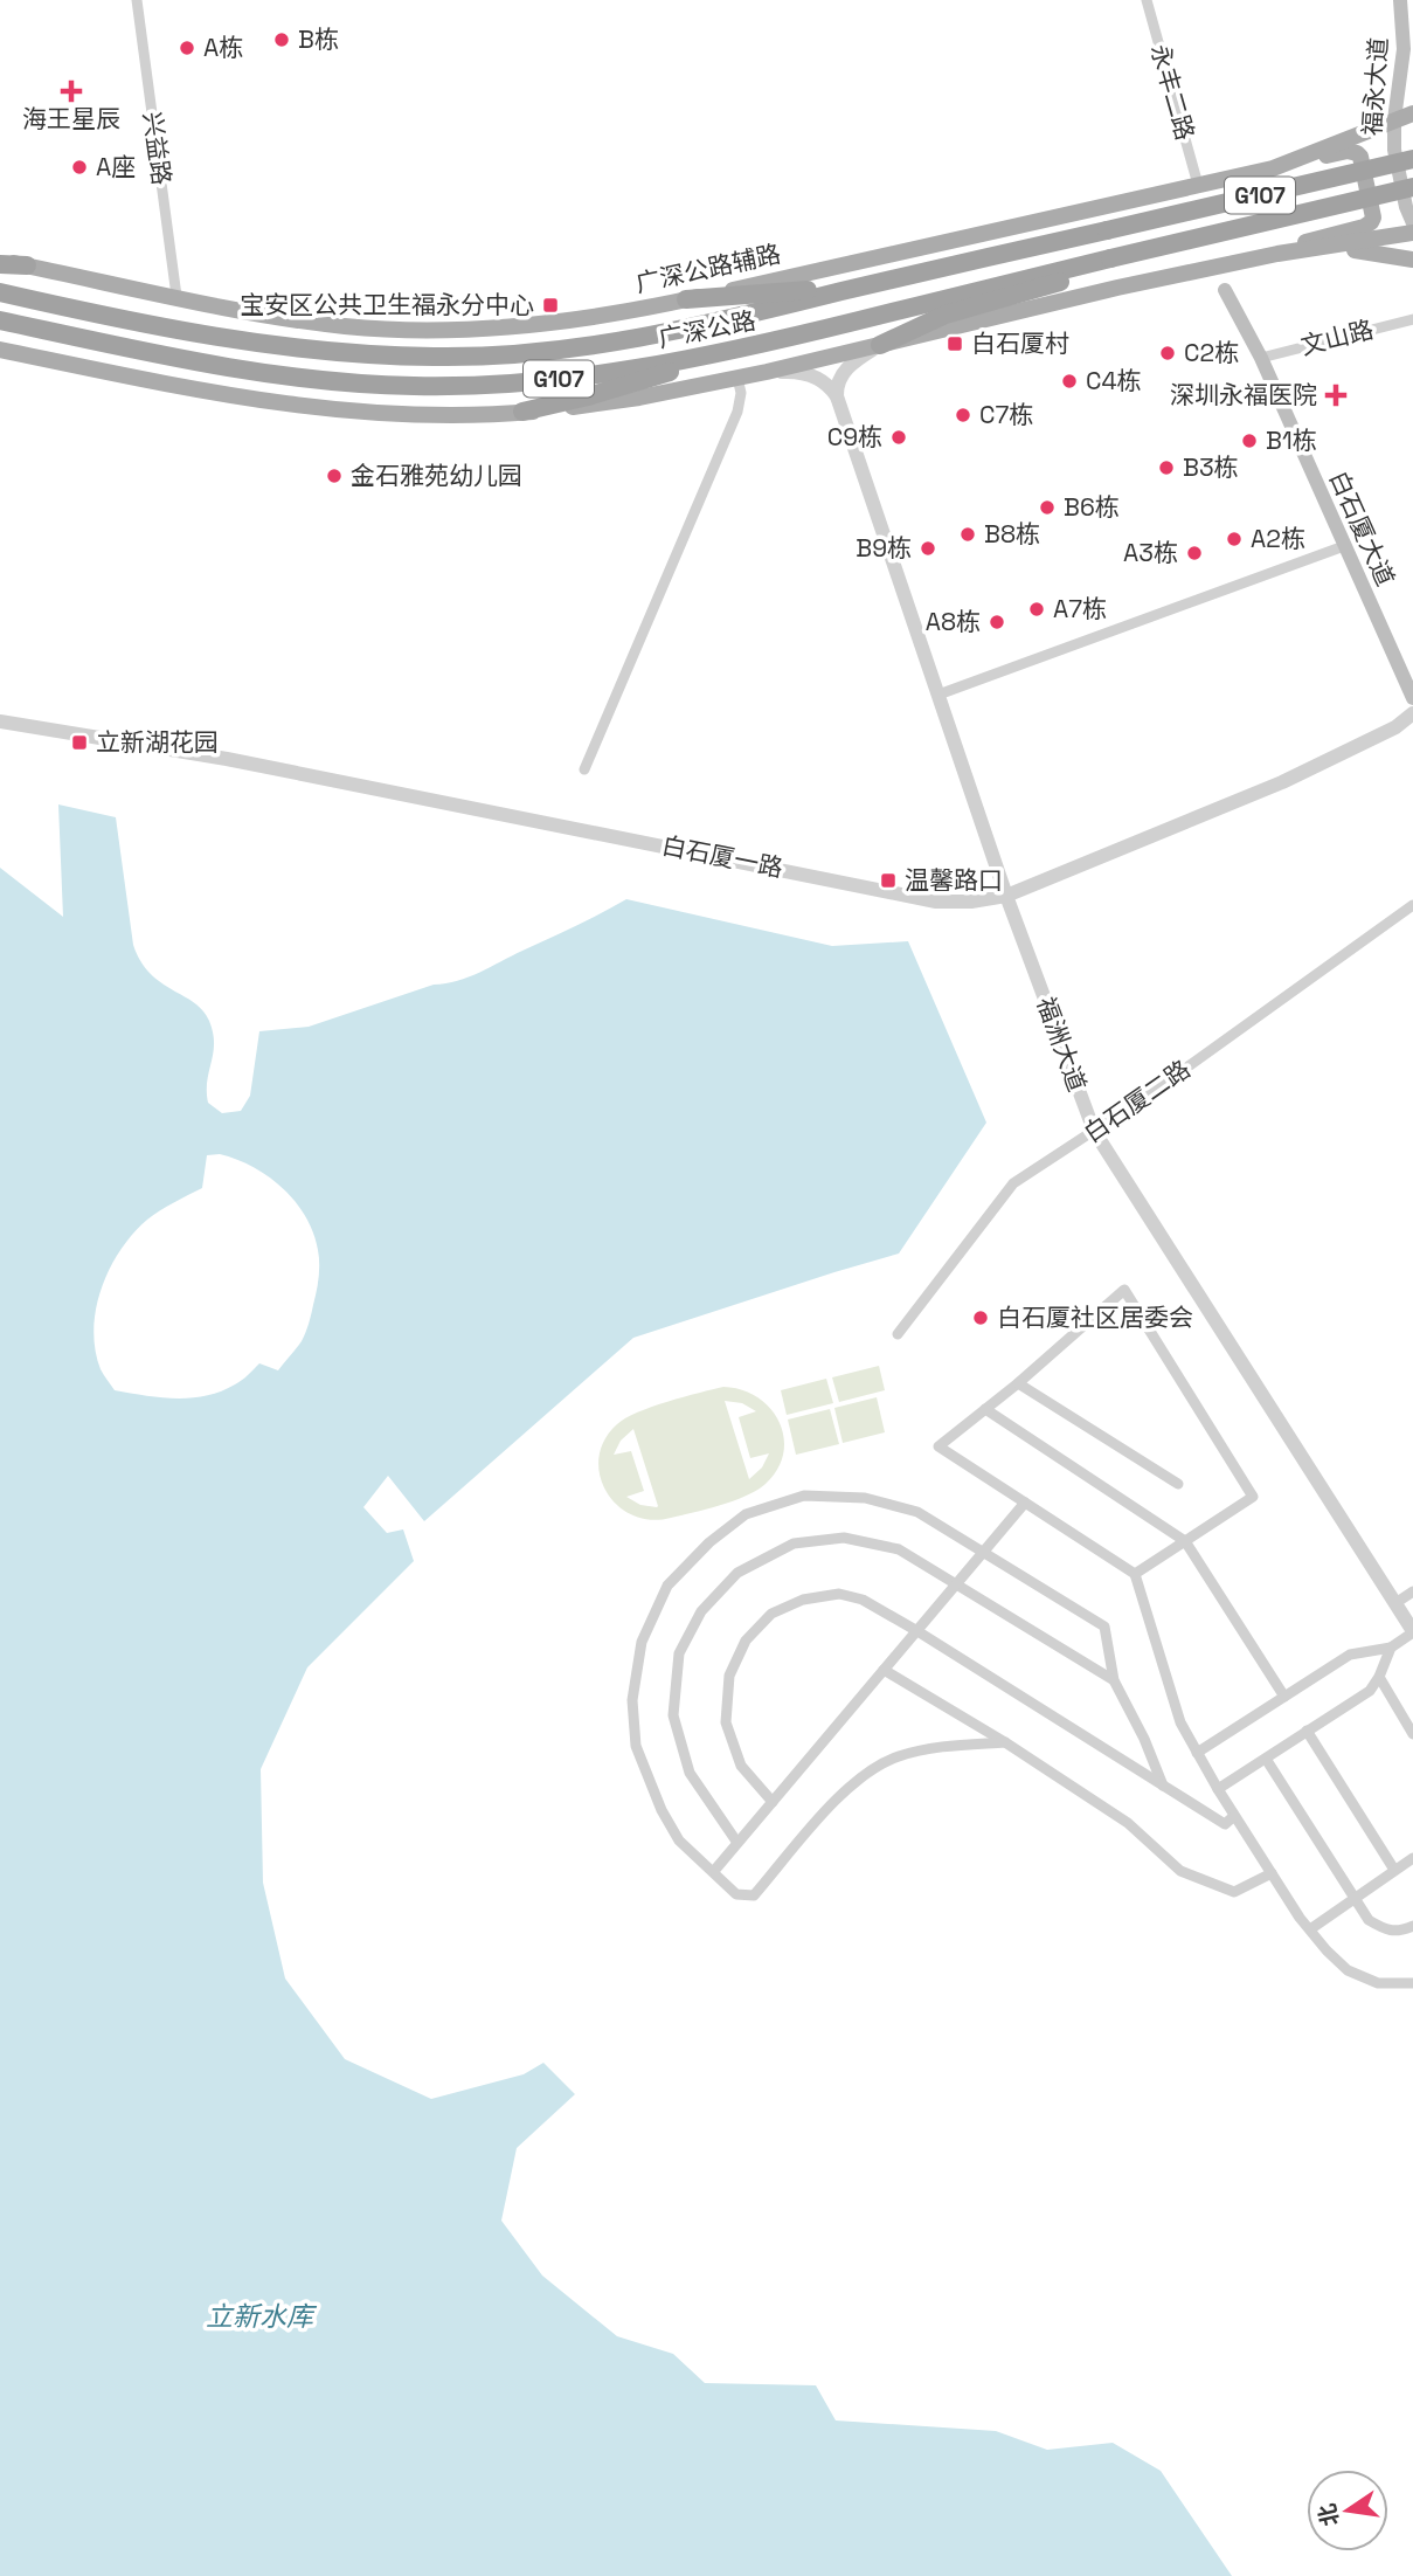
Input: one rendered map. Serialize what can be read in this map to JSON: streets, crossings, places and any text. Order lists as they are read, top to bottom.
{
  "streets": {
    "highway": ["G107", "广深公路"],
    "main road": ["福永大道", "广深公路辅路", "白石厦大道"],
    "street": [
      "永丰二路",
      "兴益路",
      "文山路",
      "白石厦一路",
      "福洲大道",
      "白石厦二路"
    ]
  },
  "crossings": [
    ["福永大道", "广深公路辅路"],
    ["永丰二路", "广深公路辅路"],
    ["兴益路", "广深公路辅路"],
    ["文山路", "白石厦大道"],
    ["白石厦一路", "福洲大道"],
    ["福洲大道", "白石厦二路"]
  ],
  "water": ["立新水库"],
  "places": {
    "other": [
      "B栋",
      "A栋",
      "A座",
      "C2栋",
      "C4栋",
      "C7栋",
      "C9栋",
      "B1栋",
      "B3栋",
      "金石雅苑幼儿园",
      "B6栋",
      "B8栋",
      "A2栋",
      "B9栋",
      "A3栋",
      "A7栋",
      "A8栋",
      "白石厦社区居委会"
    ],
    "health": ["海王星辰", "深圳永福医院"],
    "transit": [
      "宝安区公共卫生福永分中心",
      "白石厦村",
      "立新湖花园",
      "温馨路口"
    ]
  },
  "north": "left"
}
